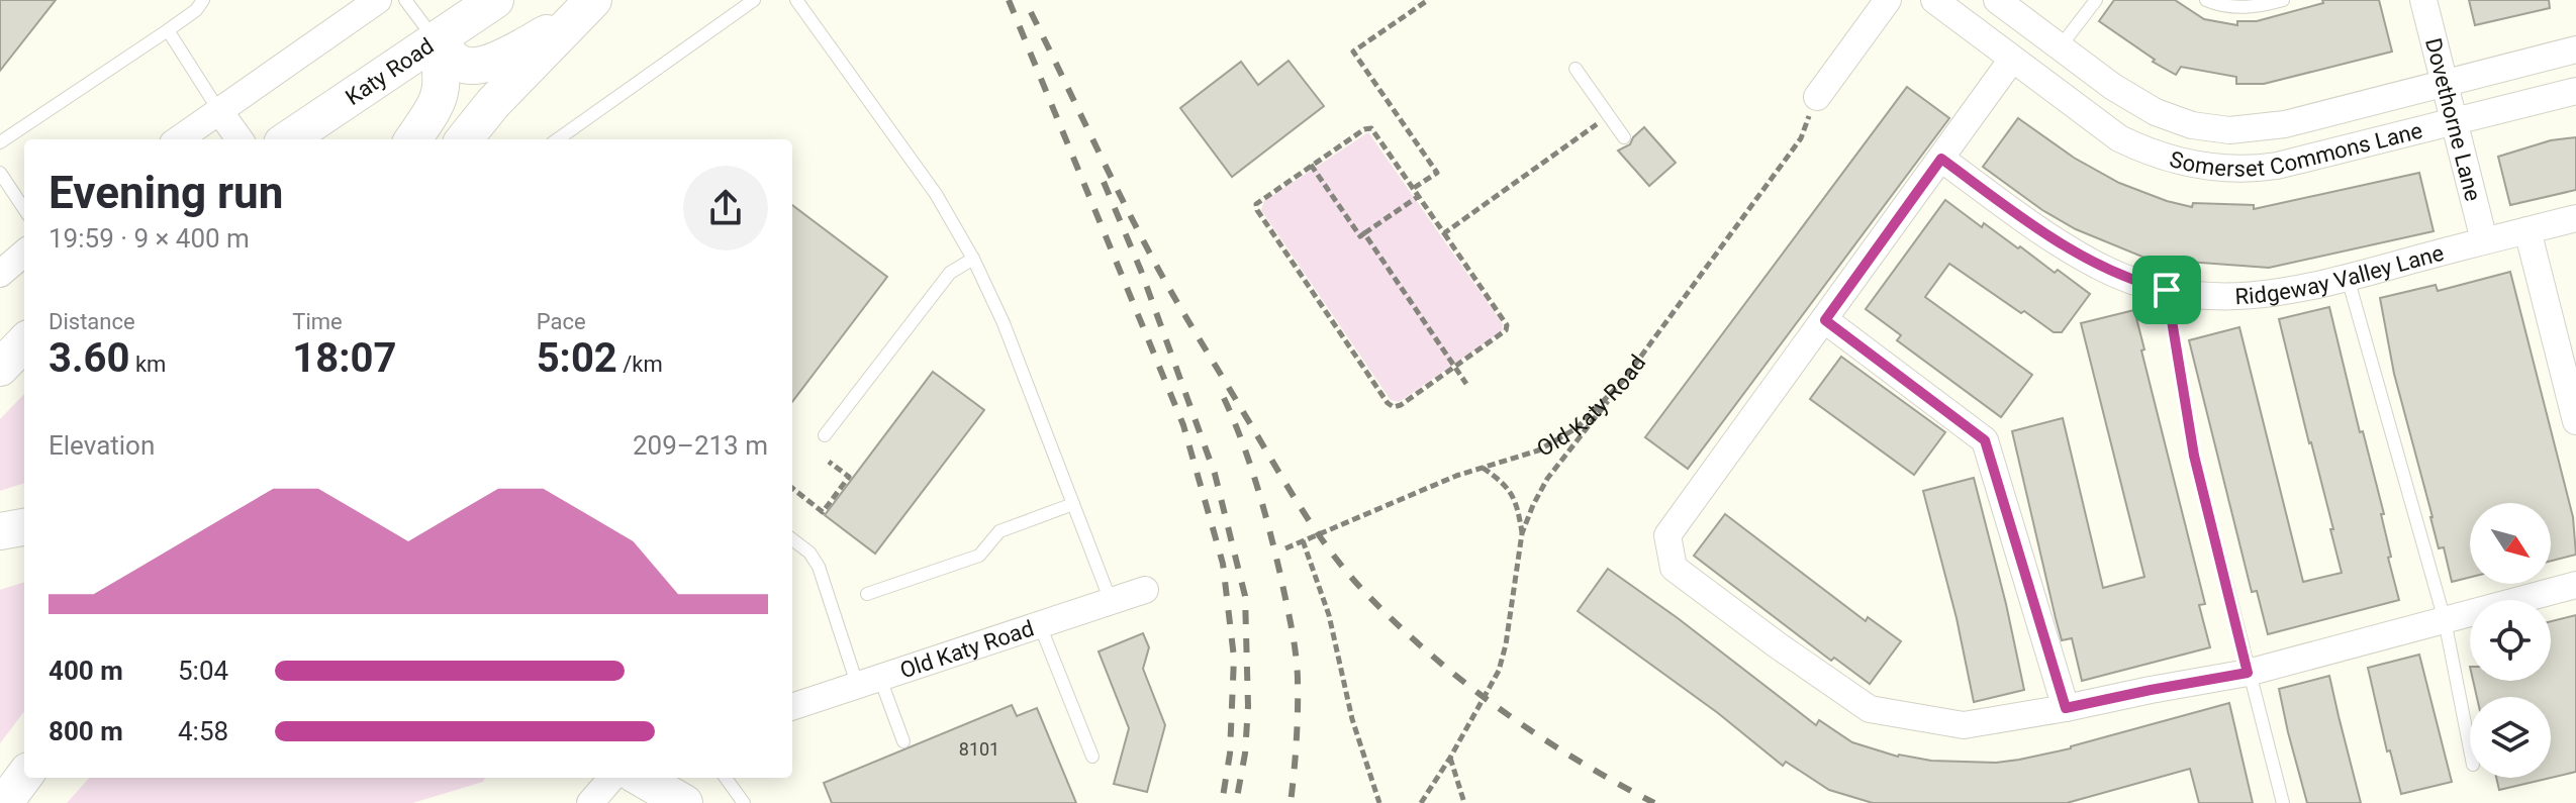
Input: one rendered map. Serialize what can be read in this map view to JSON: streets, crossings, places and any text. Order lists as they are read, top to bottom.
{
  "streets": {
    "main road": ["Katy Road"],
    "street": [
      "Dovethorne Lane",
      "Somerset Commons Lane",
      "Ridgeway Valley Lane",
      "Old Katy Road"
    ]
  },
  "crossings": [
    ["Dovethorne Lane", "Somerset Commons Lane"],
    ["Dovethorne Lane", "Ridgeway Valley Lane"]
  ],
  "house_numbers": ["8101"],
  "north": "bottom right",
  "page": {
    "heading": ["Evening run", "19:59 · 9 × 400 m"],
    "stats": [
      ["Distance", "3.60 km"],
      ["Time", "18:07"],
      ["Pace", "5:02 /km"]
    ],
    "chart": ["Elevation", "209–213 m"],
    "list": [
      {
        "name": "400 m",
        "note": "5:04"
      },
      {
        "name": "800 m",
        "note": "4:58"
      }
    ]
  }
}
